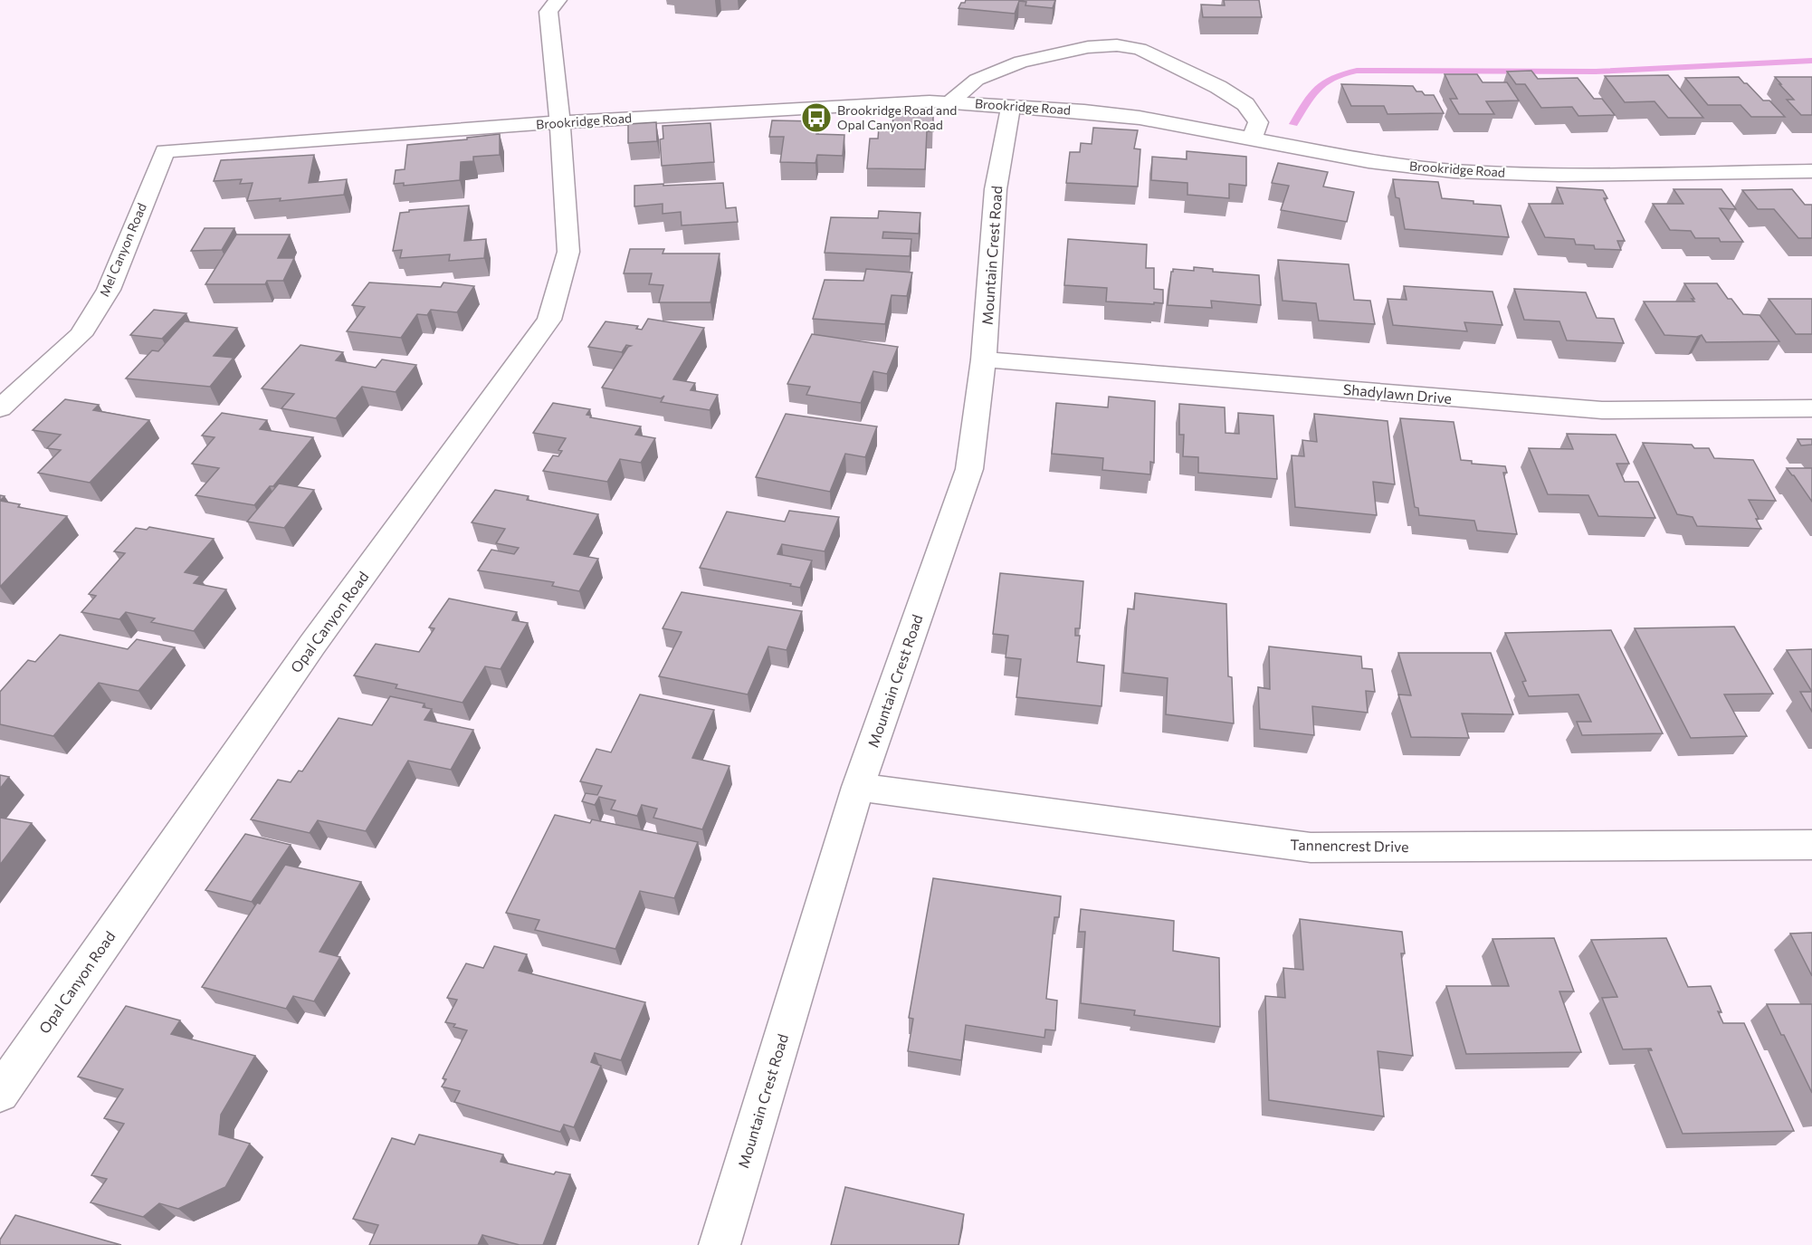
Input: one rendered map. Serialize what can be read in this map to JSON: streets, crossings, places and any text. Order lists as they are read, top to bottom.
{
  "streets": {
    "street": [
      "Brookridge Road",
      "Mel Canyon Road",
      "Mountain Crest Road",
      "Shadylawn Drive",
      "Opal Canyon Road",
      "Tannencrest Drive"
    ]
  },
  "crossings": [
    ["Brookridge Road", "Mel Canyon Road"],
    ["Brookridge Road", "Mountain Crest Road"],
    ["Brookridge Road", "Opal Canyon Road"],
    ["Mountain Crest Road", "Shadylawn Drive"],
    ["Mountain Crest Road", "Tannencrest Drive"]
  ],
  "places": {
    "bus stop": ["Brookridge Road and Opal Canyon Road"]
  }
}
